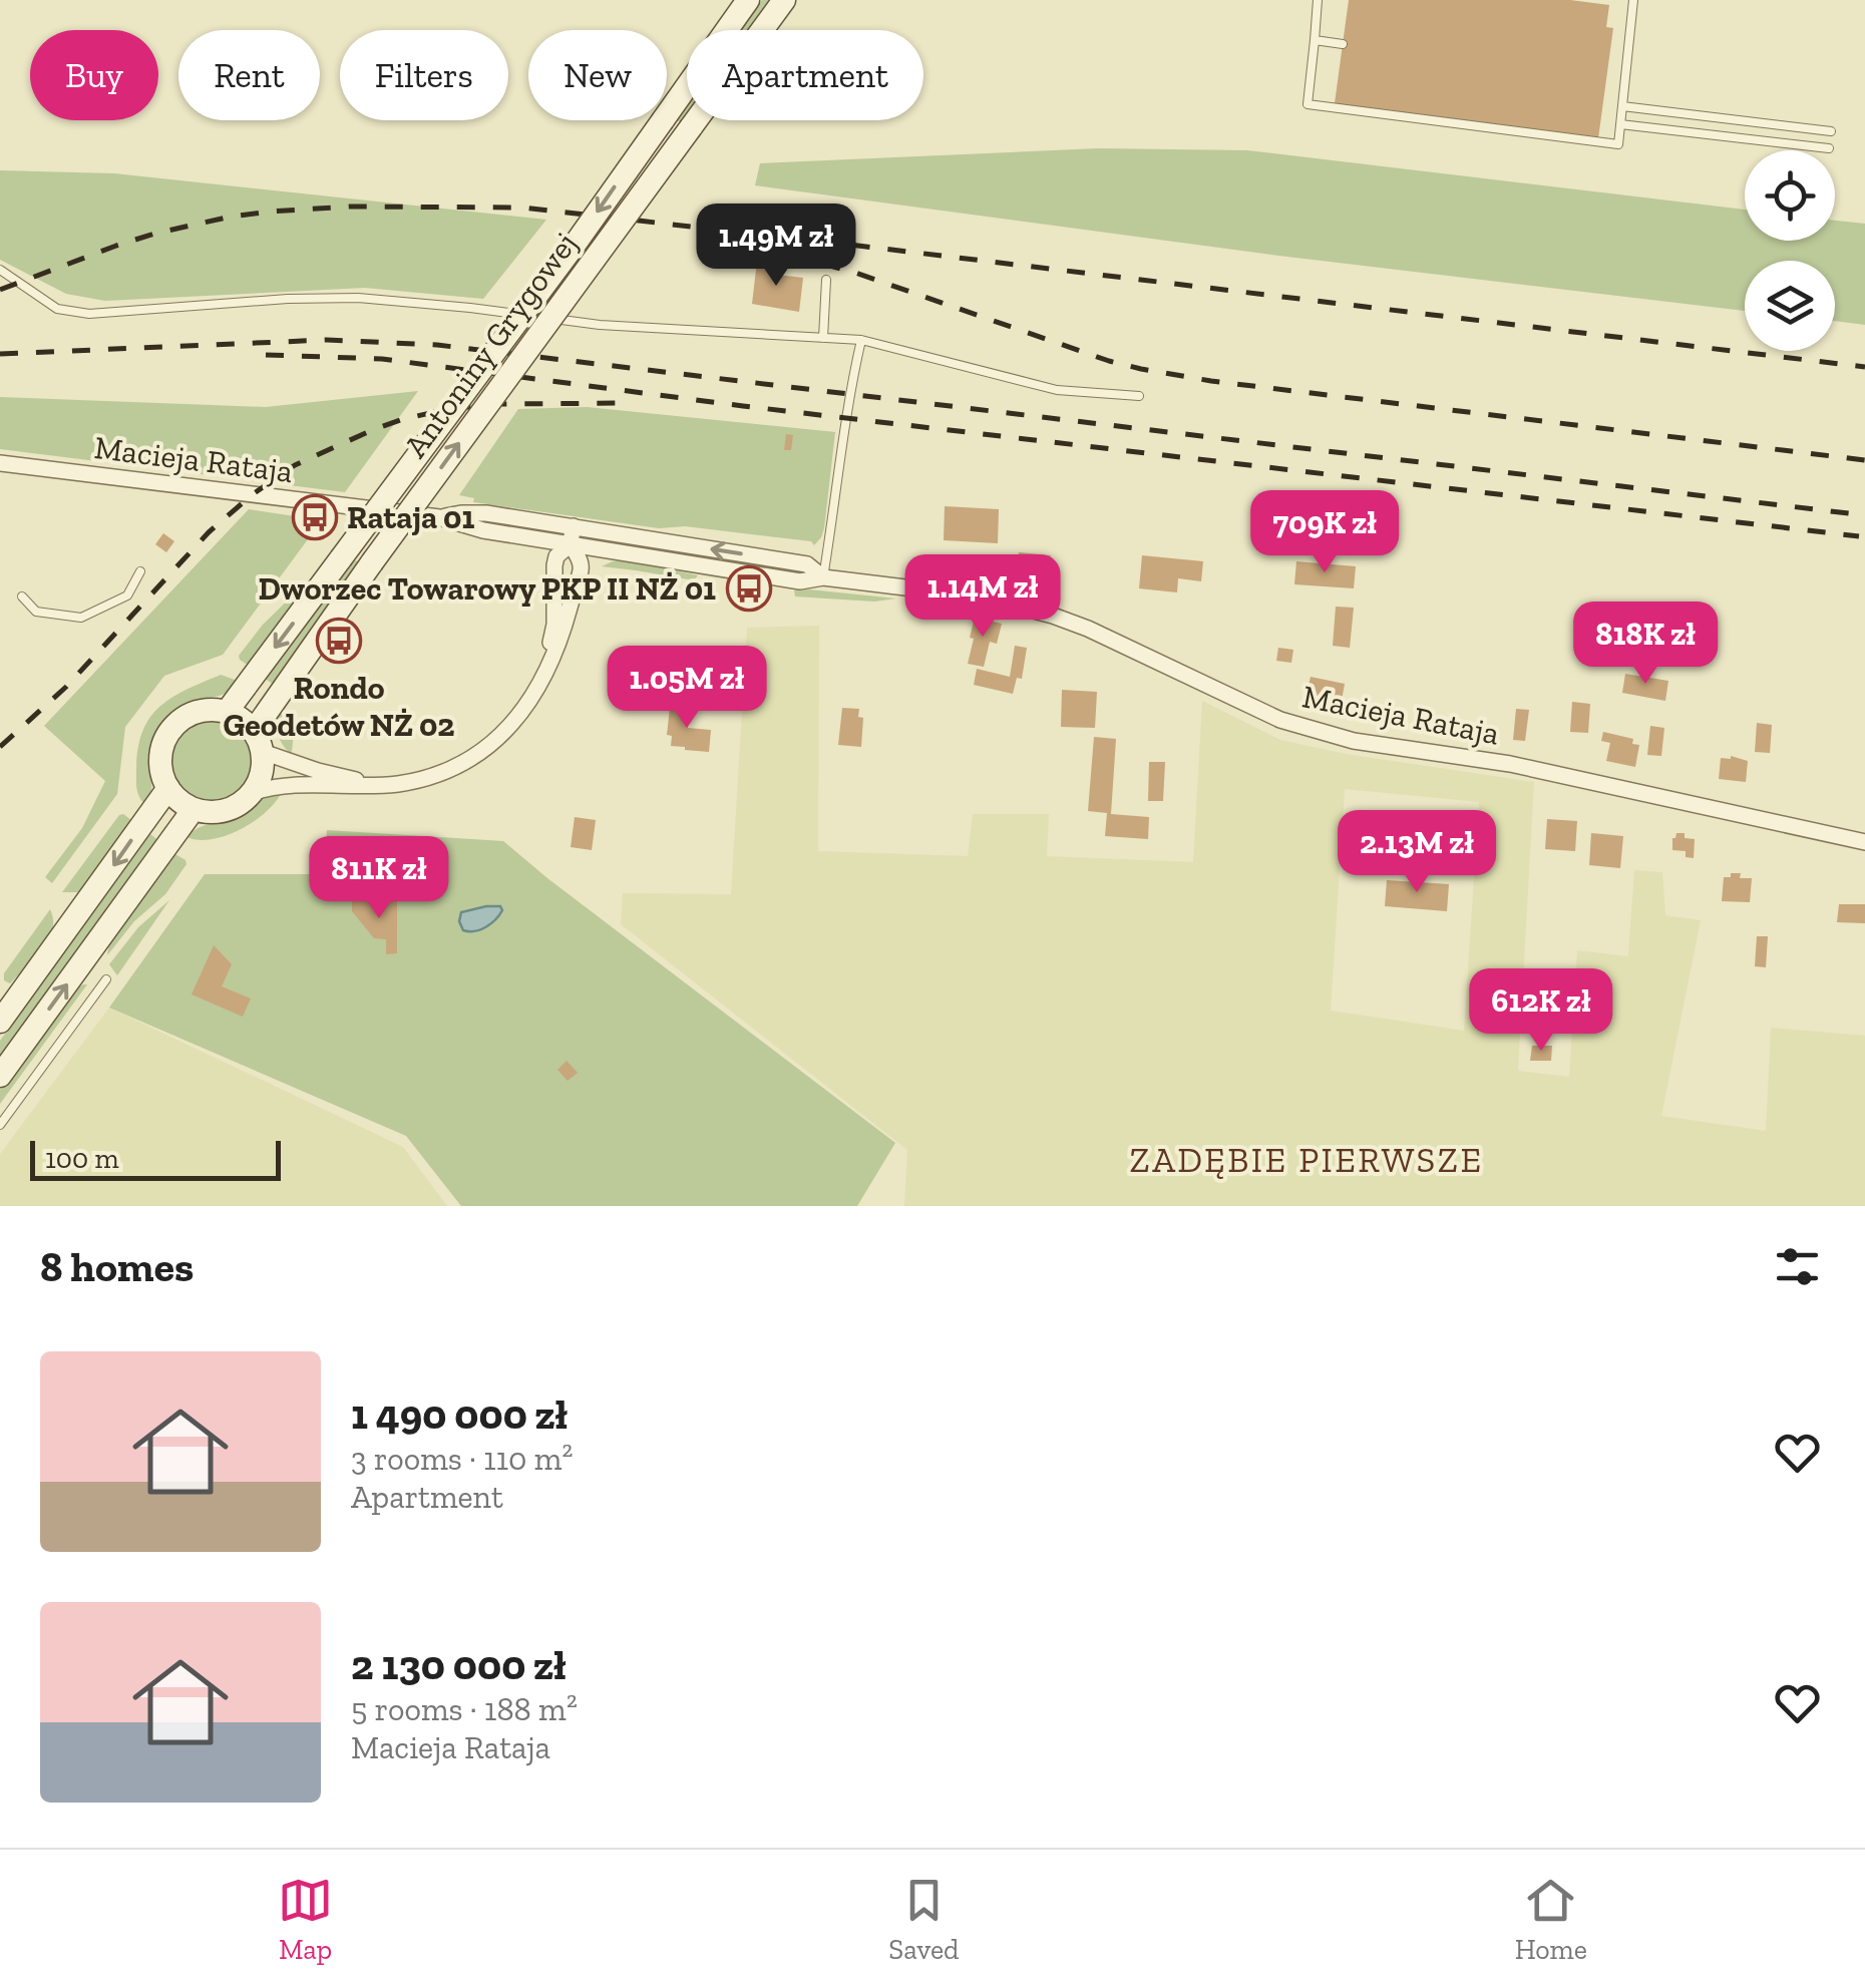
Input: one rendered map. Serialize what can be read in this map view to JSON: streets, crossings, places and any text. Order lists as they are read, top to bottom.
{
  "streets": {
    "street": ["Antoniny Grygowej", "Macieja Rataja"]
  },
  "districts": ["ZADĘBIE PIERWSZE"],
  "places": {
    "bus stop": ["Rataja 01", "Dworzec Towarowy PKP II NŻ 01", "Rondo Geodetów NŻ 02"]
  },
  "scale_bar": "100 m",
  "page": {
    "chip": [
      "Buy",
      "Rent",
      "Filters",
      "New",
      "Apartment"
    ],
    "price": [
      "1.49M zł",
      "709K zł",
      "1.14M zł",
      "818K zł",
      "1.05M zł",
      "2.13M zł",
      "811K zł",
      "612K zł"
    ],
    "scale": "100 m",
    "heading": "8 homes",
    "list": [
      {
        "name": "1 490 000 zł",
        "note": "3 rooms · 110 m² · Apartment"
      },
      {
        "name": "2 130 000 zł",
        "note": "5 rooms · 188 m² · Macieja Rataja"
      }
    ],
    "tabs": ["Map", "Saved", "Home"]
  }
}
